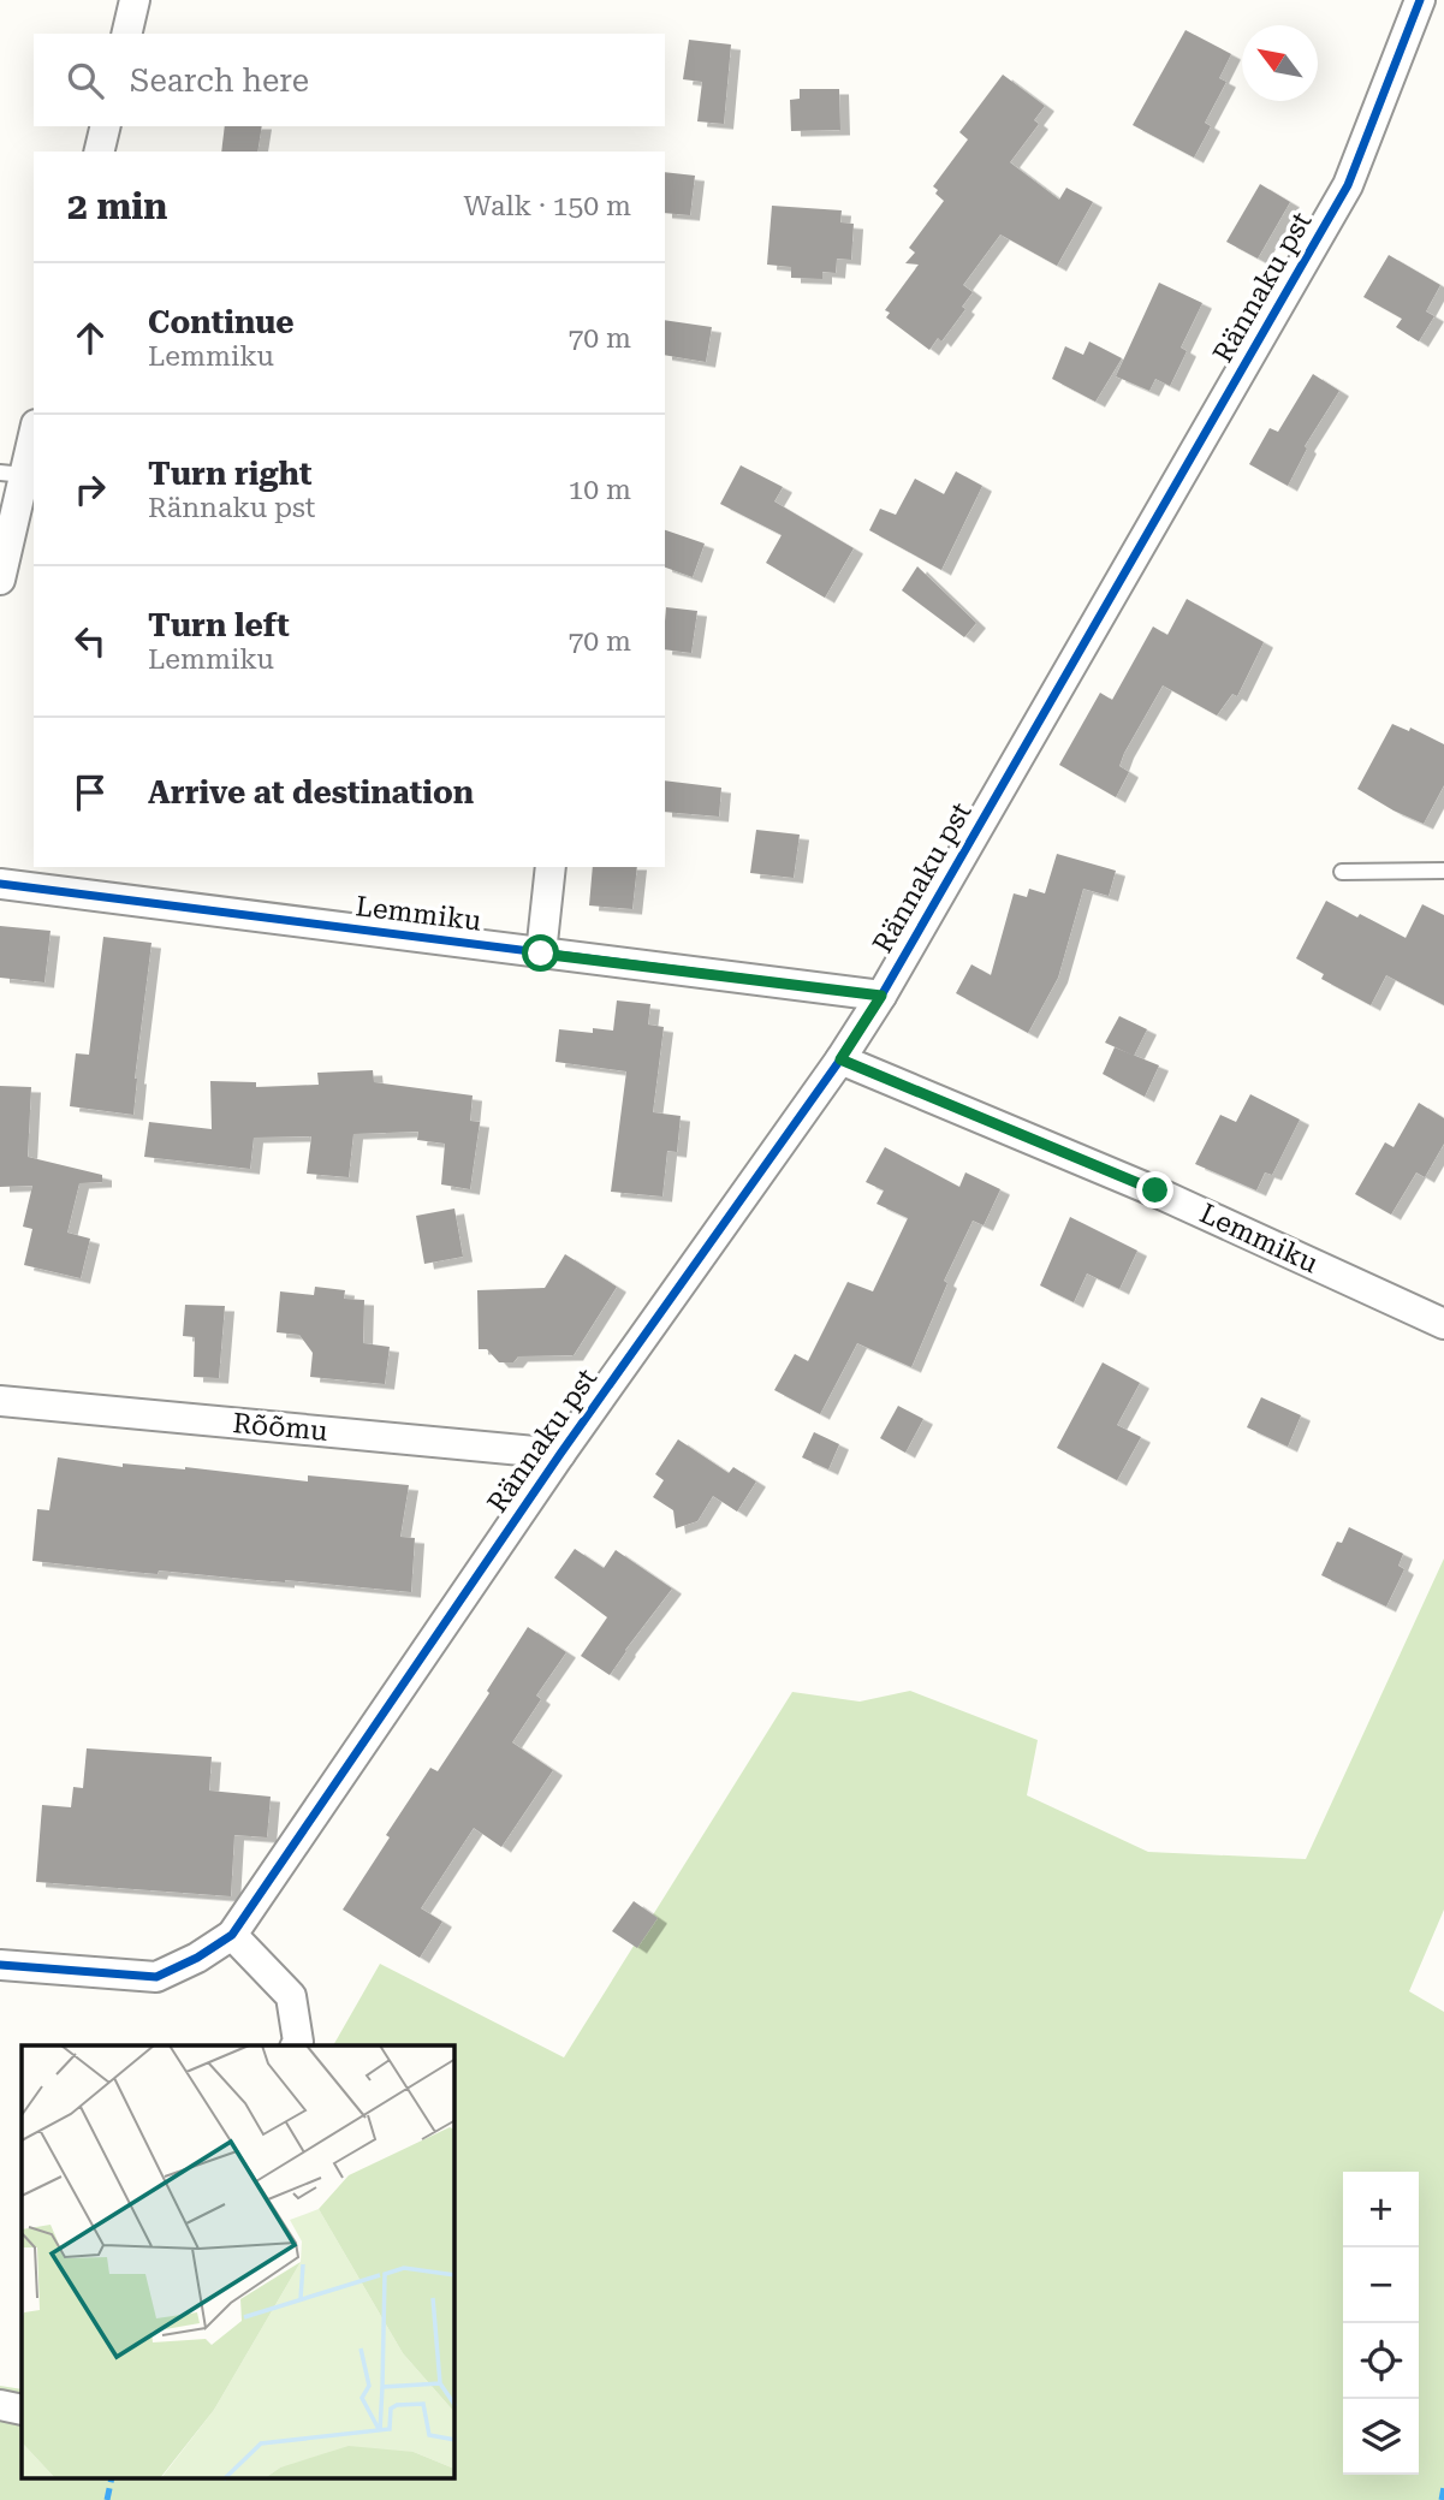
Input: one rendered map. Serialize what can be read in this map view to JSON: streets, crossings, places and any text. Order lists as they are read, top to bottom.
{
  "streets": {
    "street": ["Rännaku pst", "Lemmiku", "Rõõmu"]
  },
  "crossings": [
    ["Rännaku pst", "Lemmiku"],
    ["Rännaku pst", "Rõõmu"]
  ],
  "north": "top left",
  "page": {
    "search": "Search here",
    "heading": ["2 min", "Walk · 150 m"],
    "list": [
      ["Continue", "Lemmiku", "70 m"],
      ["Turn right", "Rännaku pst", "10 m"],
      ["Turn left", "Lemmiku", "70 m"],
      "Arrive at destination"
    ],
    "map_buttons": ["+", "−"]
  }
}
